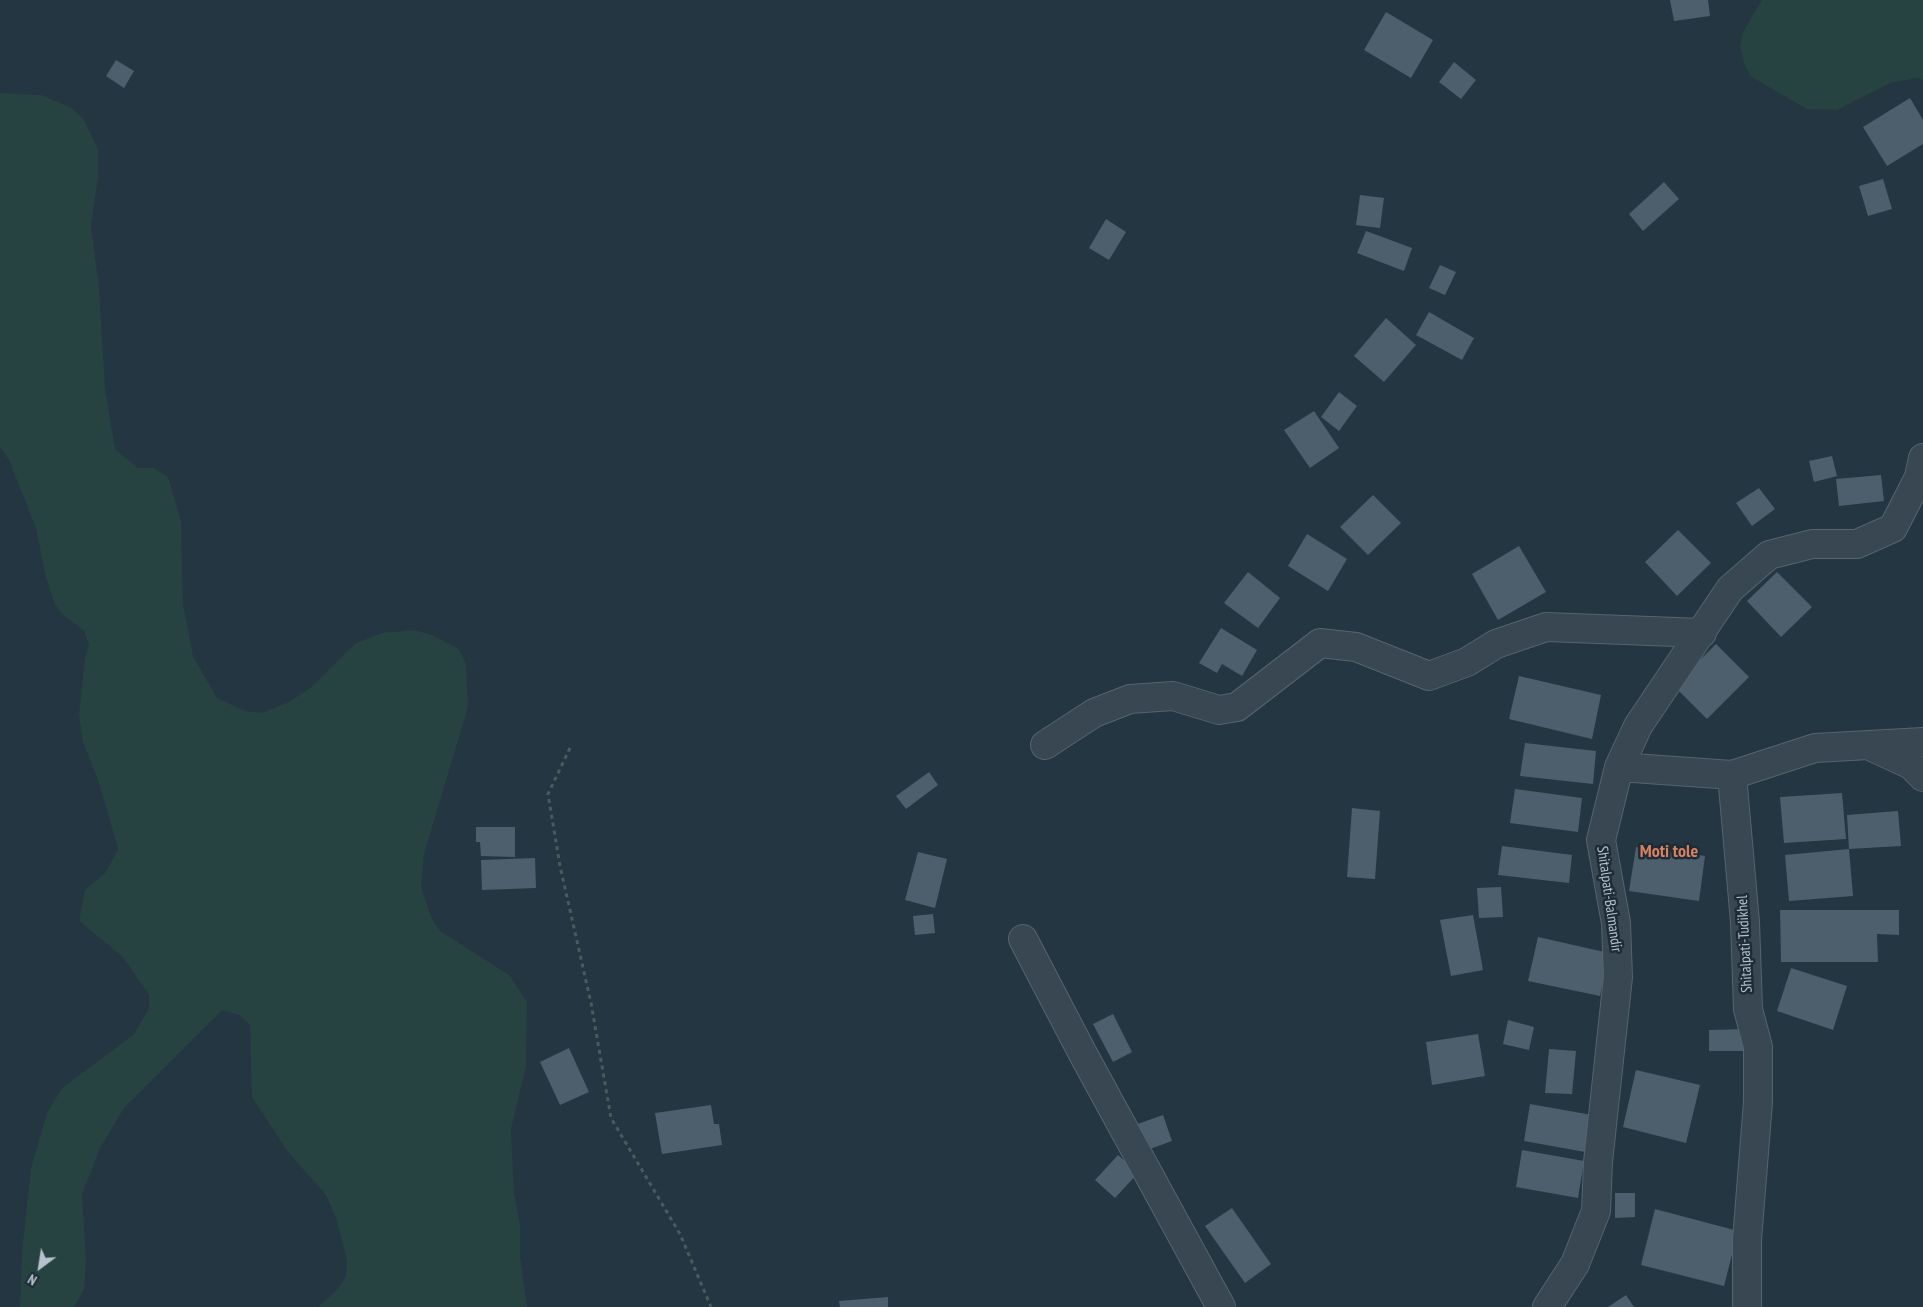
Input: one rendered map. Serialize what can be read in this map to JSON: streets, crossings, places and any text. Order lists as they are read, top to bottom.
{
  "streets": {
    "street": ["Shitalpati-Balmandir", "Shitalpati-Tudikhel"]
  },
  "districts": ["Moti tole"],
  "north": "bottom left"
}
